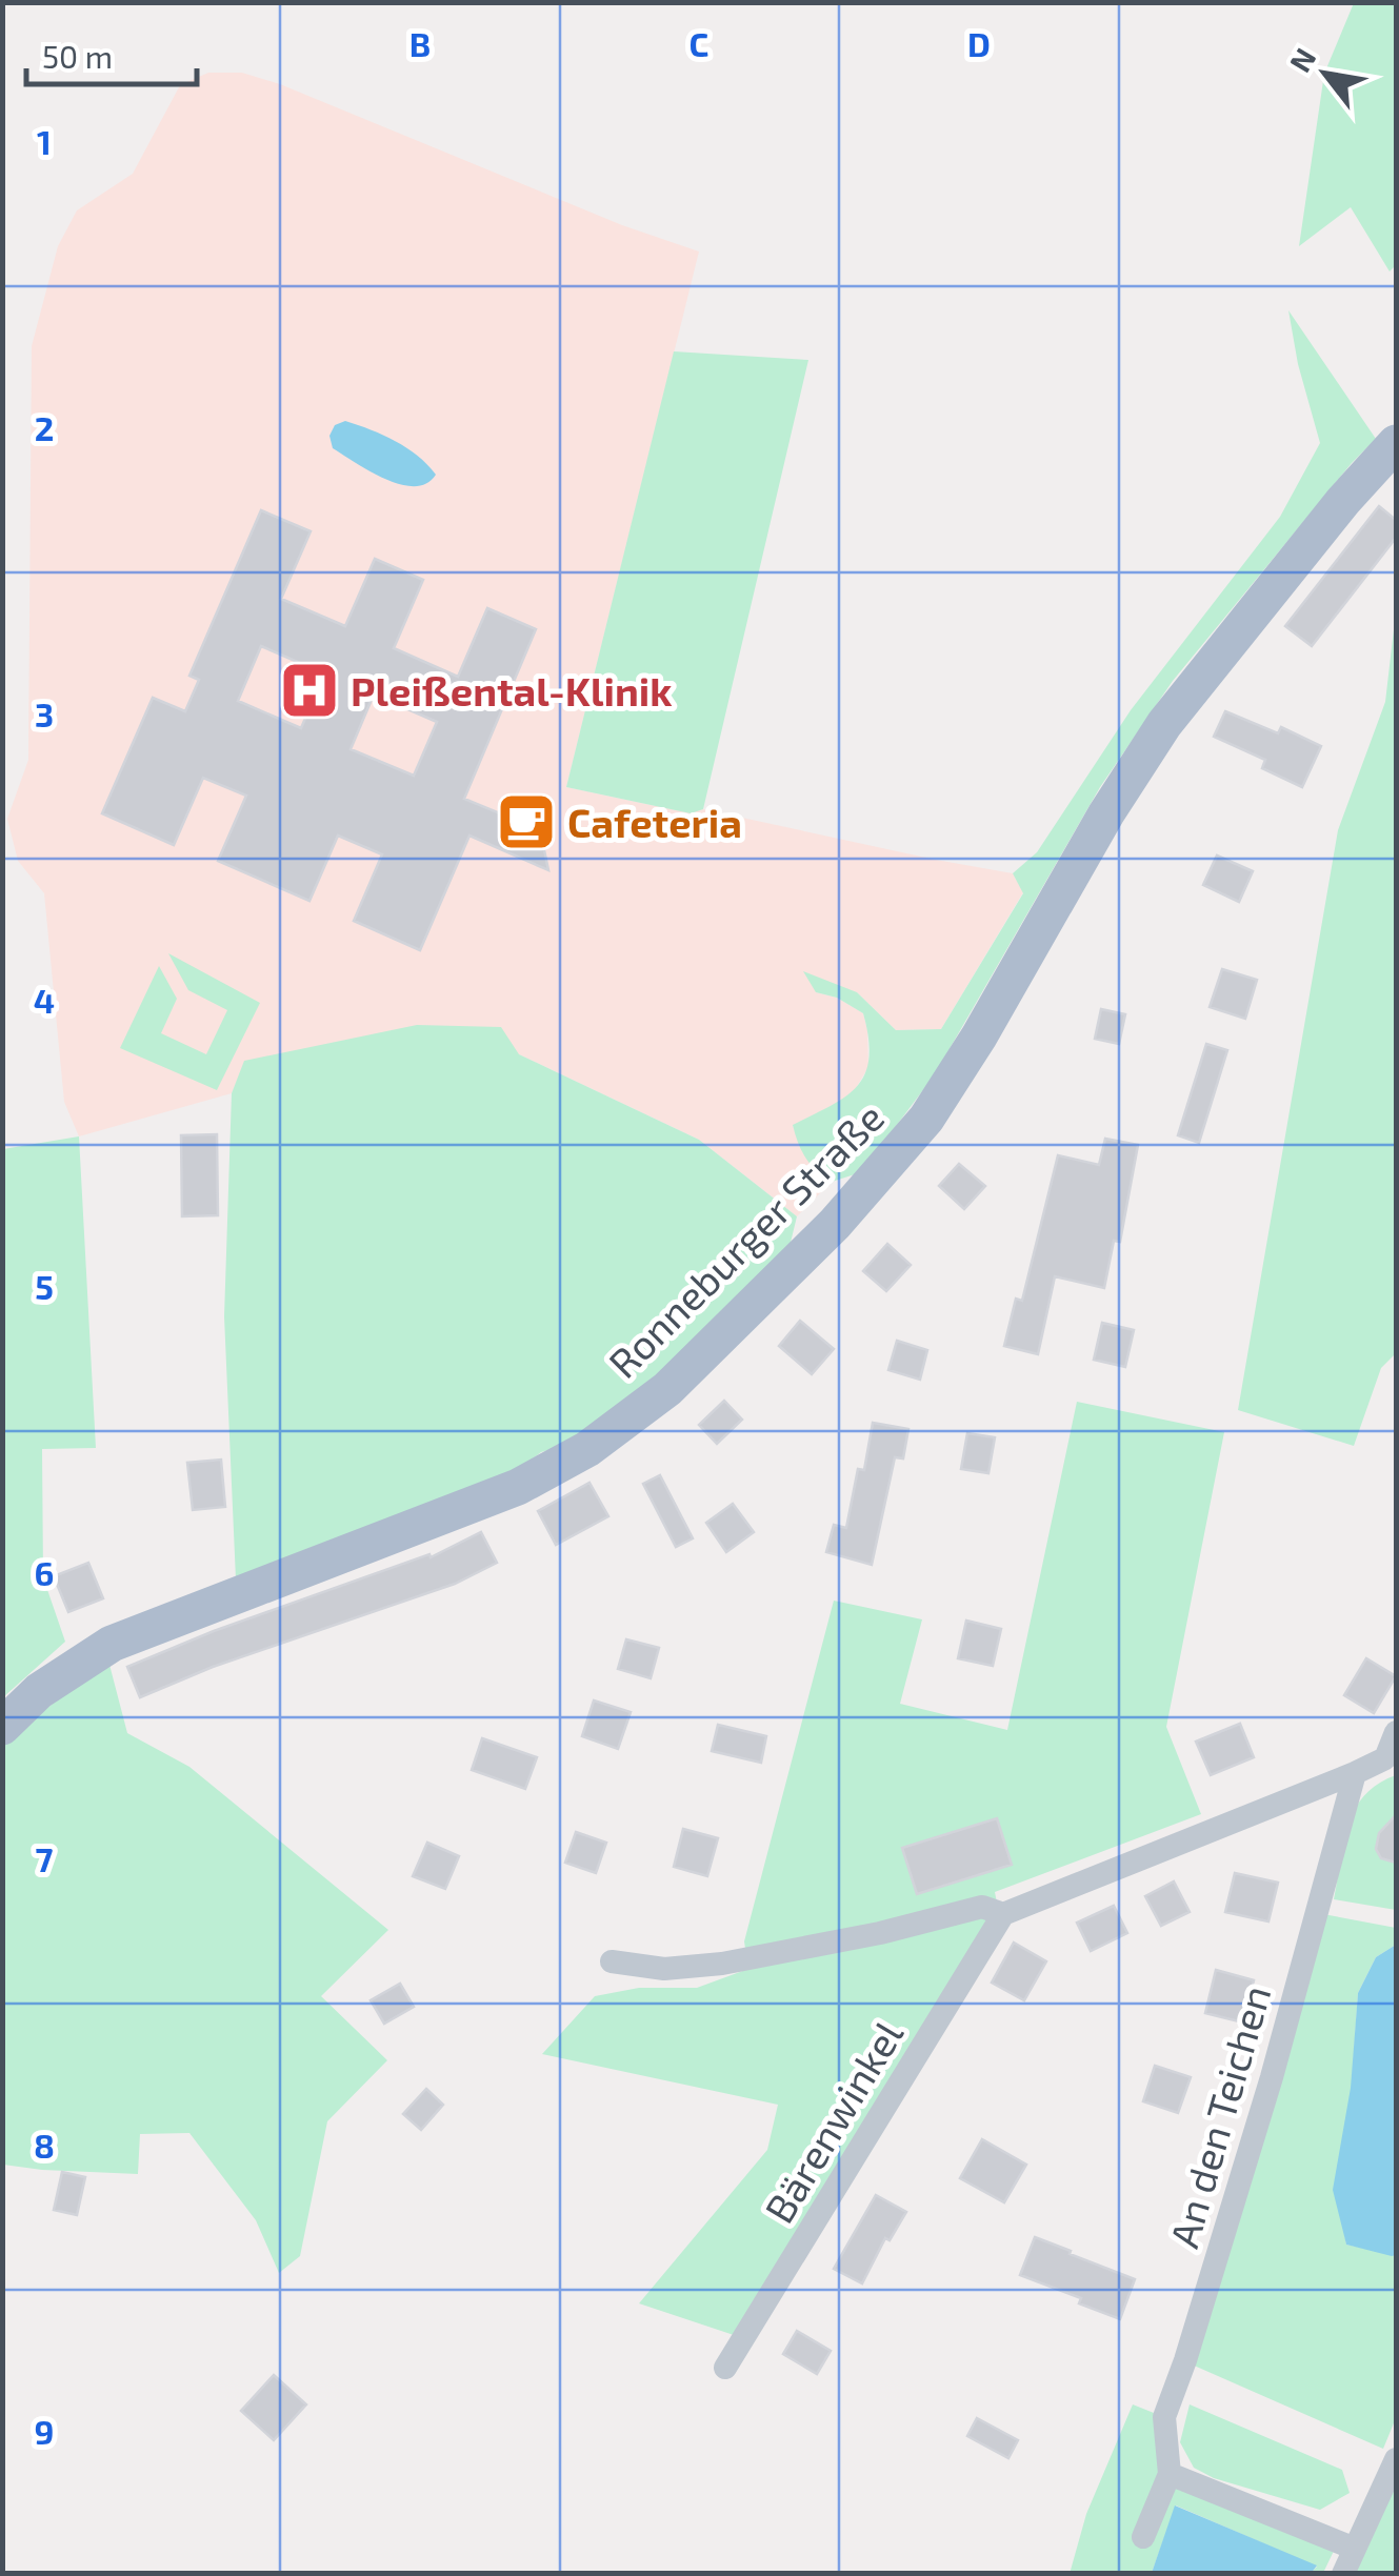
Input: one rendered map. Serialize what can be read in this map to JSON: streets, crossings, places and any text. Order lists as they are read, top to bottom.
{
  "streets": {
    "main road": ["Ronneburger Straße"],
    "street": ["An den Teichen", "Bärenwinkel"]
  },
  "places": {
    "hospital": ["Pleißental-Klinik"],
    "cafe": ["Cafeteria"]
  },
  "scale_bar": "50 m",
  "north": "top left",
  "grid": {
    "columns": ["B", "C", "D"],
    "rows": [
      "1",
      "2",
      "3",
      "4",
      "5",
      "6",
      "7",
      "8",
      "9"
    ]
  }
}
